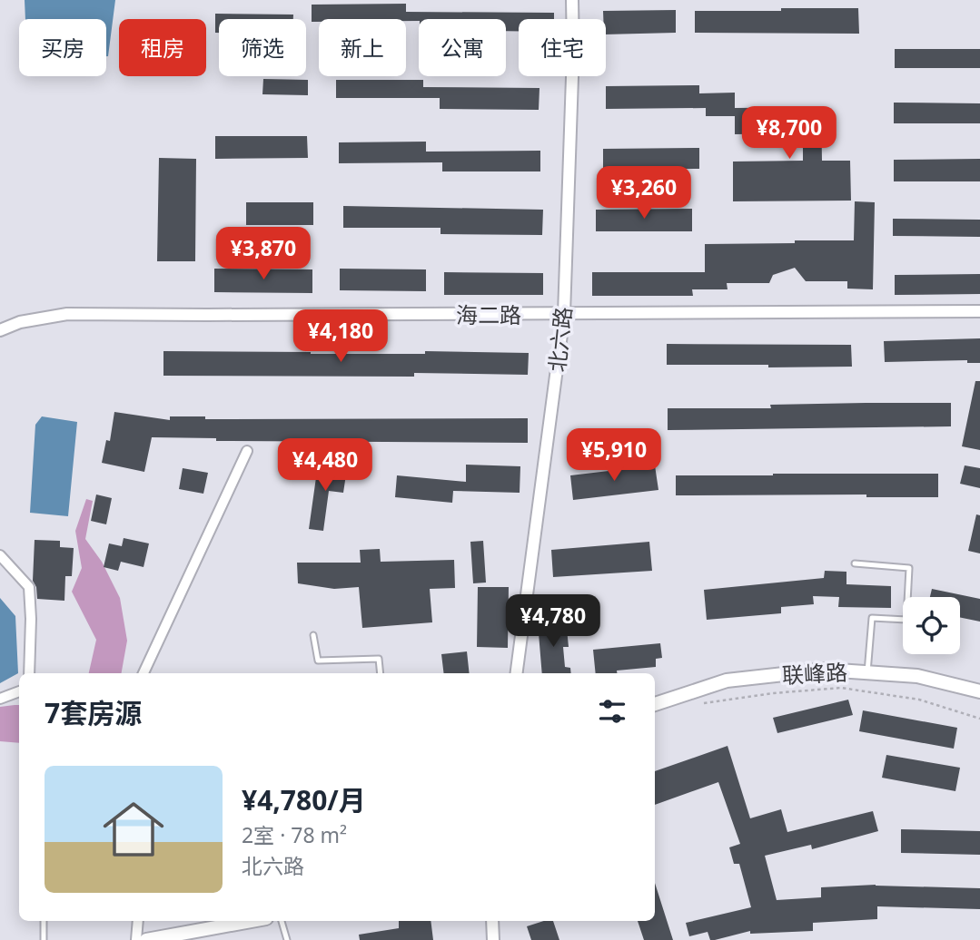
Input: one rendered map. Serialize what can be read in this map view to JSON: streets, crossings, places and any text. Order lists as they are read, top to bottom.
{
  "streets": {
    "main road": ["联峰路"],
    "street": ["海二路", "北六路"]
  },
  "crossings": [
    ["海二路", "北六路"]
  ],
  "page": {
    "chip": [
      "买房",
      "租房",
      "筛选",
      "新上",
      "公寓",
      "住宅"
    ],
    "price": [
      "¥8,700",
      "¥3,260",
      "¥3,870",
      "¥4,180",
      "¥5,910",
      "¥4,480",
      "¥4,780"
    ],
    "heading": "7套房源",
    "list": [
      {
        "name": "¥4,780/月",
        "note": "2室 · 78 m² · 北六路"
      }
    ]
  }
}
